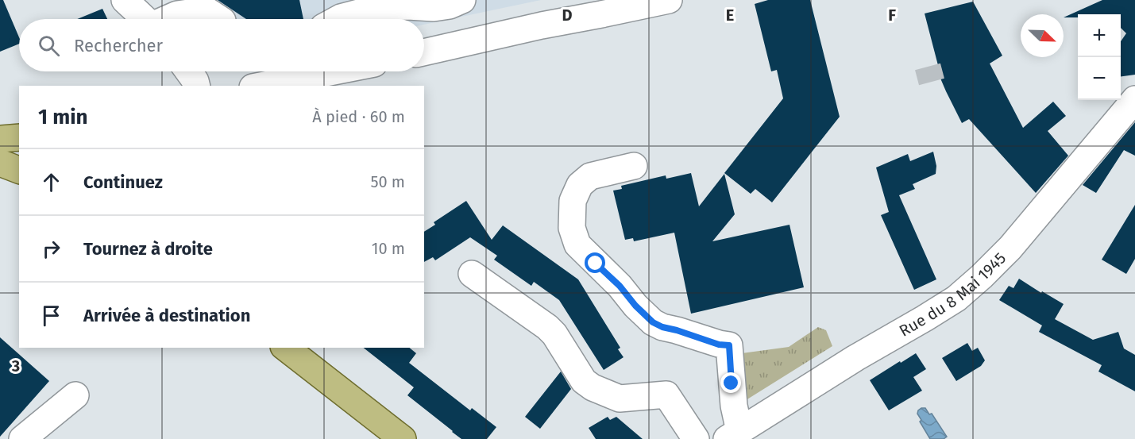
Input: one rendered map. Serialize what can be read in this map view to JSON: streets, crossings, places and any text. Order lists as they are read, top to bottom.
{
  "streets": {
    "street": ["Rue du 8 Mai 1945"]
  },
  "north": "bottom right",
  "page": {
    "map_buttons": ["+", "−"],
    "search": "Rechercher",
    "heading": ["1 min", "À pied · 60 m"],
    "list": [
      ["Continuez", "50 m"],
      ["Tournez à droite", "10 m"],
      "Arrivée à destination"
    ]
  },
  "grid": {
    "columns": ["D", "E", "F"],
    "rows": ["3"]
  }
}
